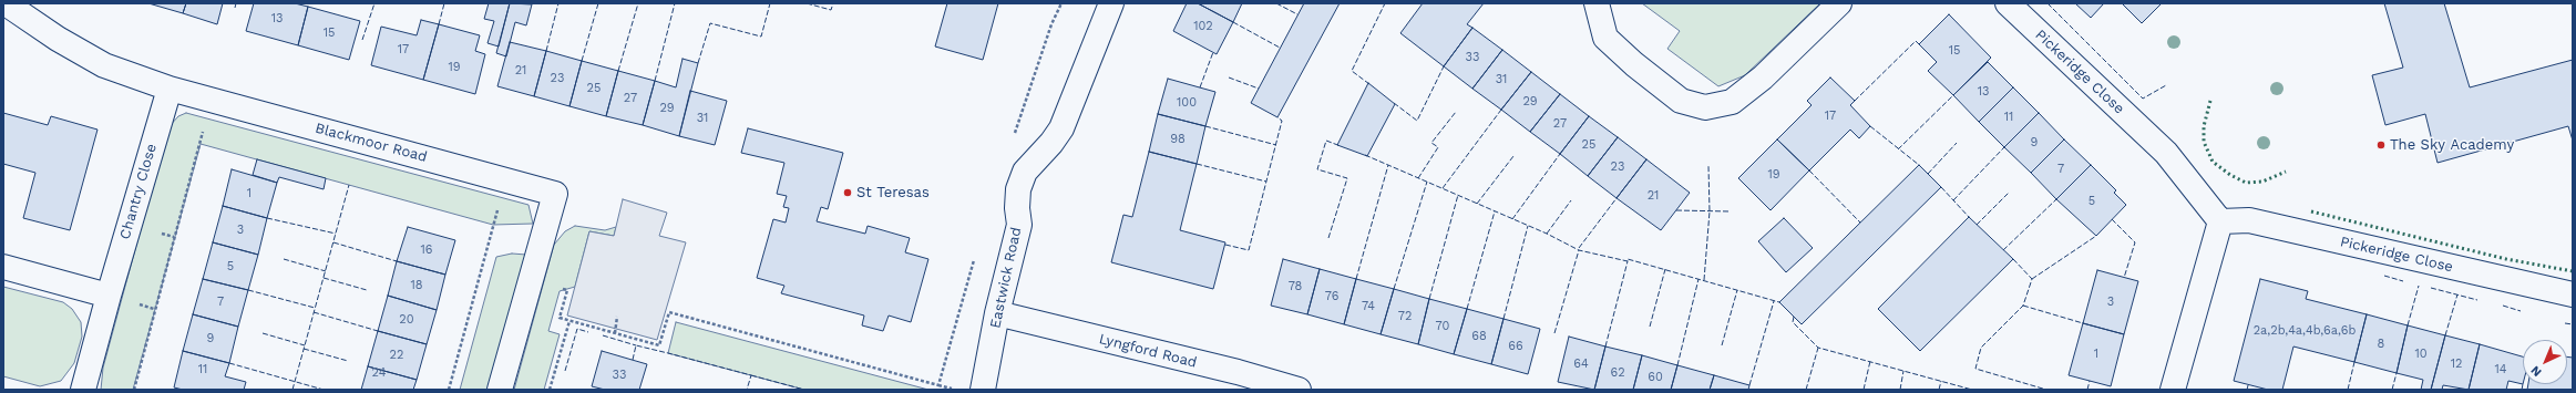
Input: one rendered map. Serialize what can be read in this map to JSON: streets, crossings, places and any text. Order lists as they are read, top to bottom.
{
  "streets": {
    "street": [
      "Pickeridge Close",
      "Blackmoor Road",
      "Chantry Close",
      "Eastwick Road",
      "Lyngford Road"
    ]
  },
  "crossings": [
    ["Blackmoor Road", "Chantry Close"],
    ["Eastwick Road", "Lyngford Road"]
  ],
  "places": ["The Sky Academy", "St Teresas"],
  "house_numbers": [
    "13",
    "102",
    "15",
    "17",
    "15",
    "33",
    "19",
    "21",
    "23",
    "31",
    "25",
    "13",
    "27",
    "29",
    "100",
    "29",
    "17",
    "11",
    "31",
    "27",
    "98",
    "9",
    "25",
    "23",
    "7",
    "19",
    "1",
    "21",
    "5",
    "3",
    "16",
    "5",
    "18",
    "78",
    "76",
    "7",
    "3",
    "74",
    "72",
    "20",
    "70",
    "2a,2b,4a,4b,6a,6b",
    "68",
    "9",
    "8",
    "66",
    "1",
    "10",
    "22",
    "64",
    "12",
    "11",
    "14",
    "24",
    "62",
    "33",
    "60"
  ],
  "north": "bottom left"
}
